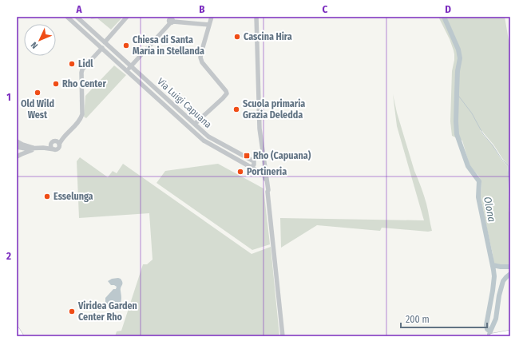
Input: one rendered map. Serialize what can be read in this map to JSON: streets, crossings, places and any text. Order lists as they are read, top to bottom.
{
  "streets": {
    "street": ["Via Luigi Capuana"]
  },
  "water": ["Olona"],
  "places": {
    "other": [
      "Cascina Hira",
      "Chiesa di Santa Maria in Stellanda",
      "Lidl",
      "Rho Center",
      "Old Wild West",
      "Scuola primaria Grazia Deledda",
      "Portineria",
      "Esselunga",
      "Viridea Garden Center Rho"
    ],
    "transit": ["Rho (Capuana)"]
  },
  "scale_bar": "200 m",
  "north": "bottom left",
  "grid": {
    "columns": [
      "A",
      "B",
      "C",
      "D"
    ],
    "rows": ["1", "2"]
  }
}
